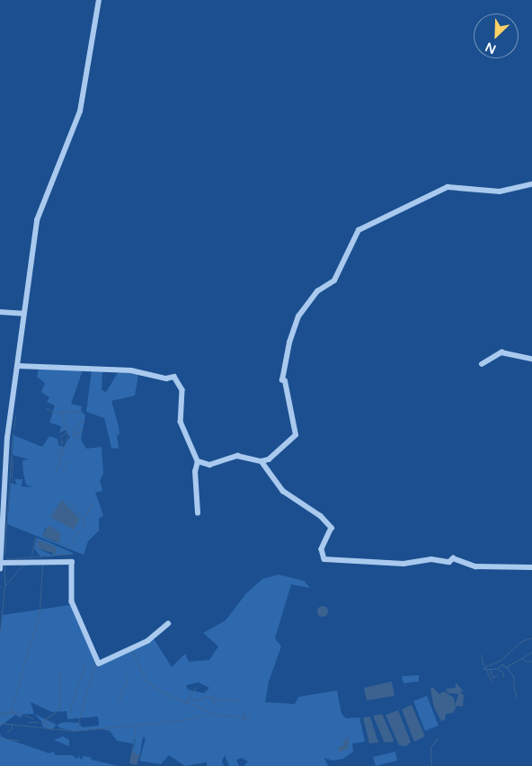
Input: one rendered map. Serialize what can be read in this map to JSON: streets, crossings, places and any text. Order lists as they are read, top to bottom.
{
  "north": "bottom left"
}
